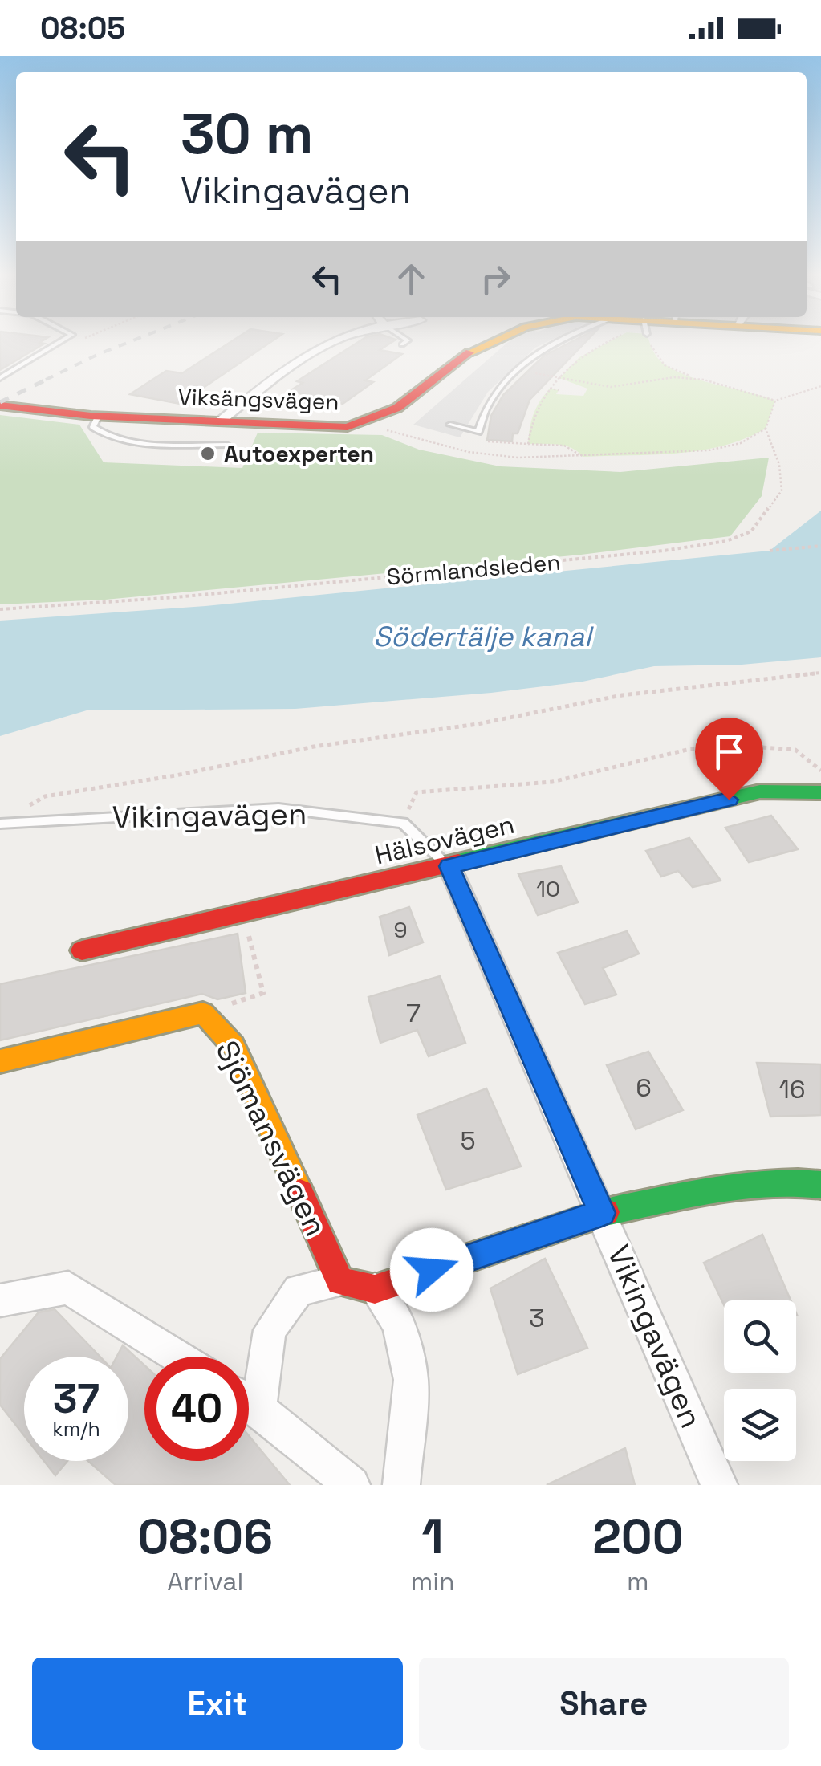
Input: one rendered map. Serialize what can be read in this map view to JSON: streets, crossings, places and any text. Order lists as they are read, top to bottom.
{
  "streets": {
    "street": [
      "Viksängsvägen",
      "Vikingavägen",
      "Hälsovägen",
      "Sjömansvägen"
    ],
    "path": ["Sörmlandsleden"]
  },
  "crossings": [
    ["Vikingavägen", "Hälsovägen"]
  ],
  "water": ["Södertälje kanal"],
  "places": ["Autoexperten"],
  "house_numbers": [
    "10",
    "9",
    "7",
    "6",
    "16",
    "5",
    "3"
  ],
  "page": {
    "status": "08:05",
    "turn": ["30 m", "Vikingavägen"],
    "speed": "37 km/h",
    "limit": "40",
    "eta": [
      "08:06",
      "Arrival",
      "1",
      "min",
      "200",
      "m"
    ],
    "buttons": ["Exit", "Share"]
  }
}
